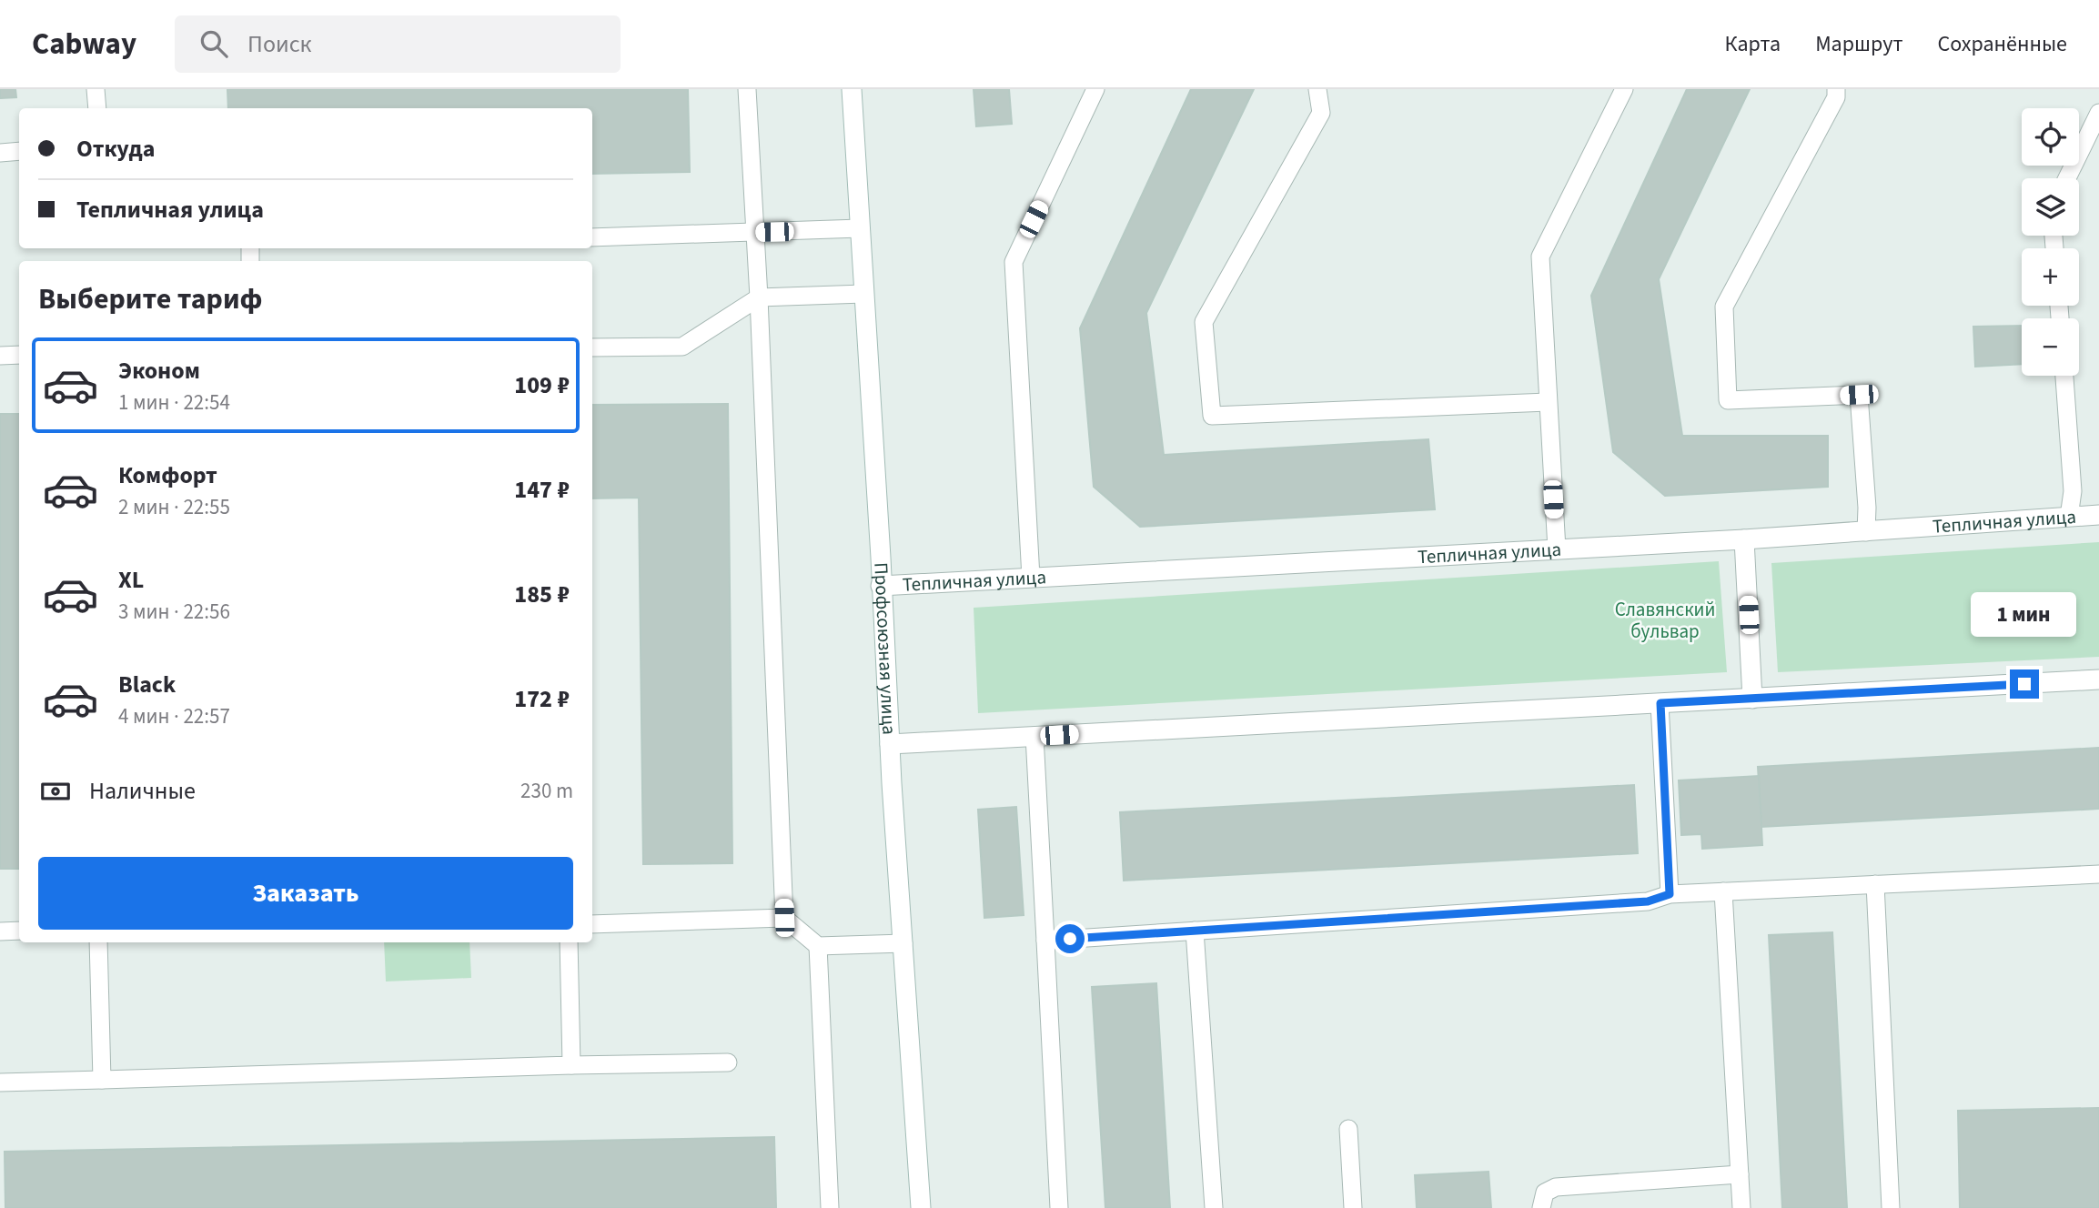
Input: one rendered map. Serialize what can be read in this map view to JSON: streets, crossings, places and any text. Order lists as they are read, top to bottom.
{
  "streets": {
    "street": ["Тепличная улица", "Профсоюзная улица"]
  },
  "crossings": [
    ["Тепличная улица", "Профсоюзная улица"]
  ],
  "parks": ["Славянский бульвар"],
  "page": {
    "header": "Cabway",
    "search": "Поиск",
    "nav": ["Карта", "Маршрут", "Сохранённые"],
    "map_buttons": ["+", "−"],
    "banner": ["Откуда", "Тепличная улица"],
    "heading": "Выберите тариф",
    "list": [
      {
        "name": "Эконом",
        "note": "1 мин · 22:54",
        "value": "109 ₽"
      },
      {
        "name": "Комфорт",
        "note": "2 мин · 22:55",
        "value": "147 ₽"
      },
      {
        "name": "XL",
        "note": "3 мин · 22:56",
        "value": "185 ₽"
      },
      {
        "name": "Black",
        "note": "4 мин · 22:57",
        "value": "172 ₽"
      }
    ],
    "bubble": "1 мин",
    "pay": ["Наличные", "230 m"],
    "buttons": "Заказать"
  }
}
